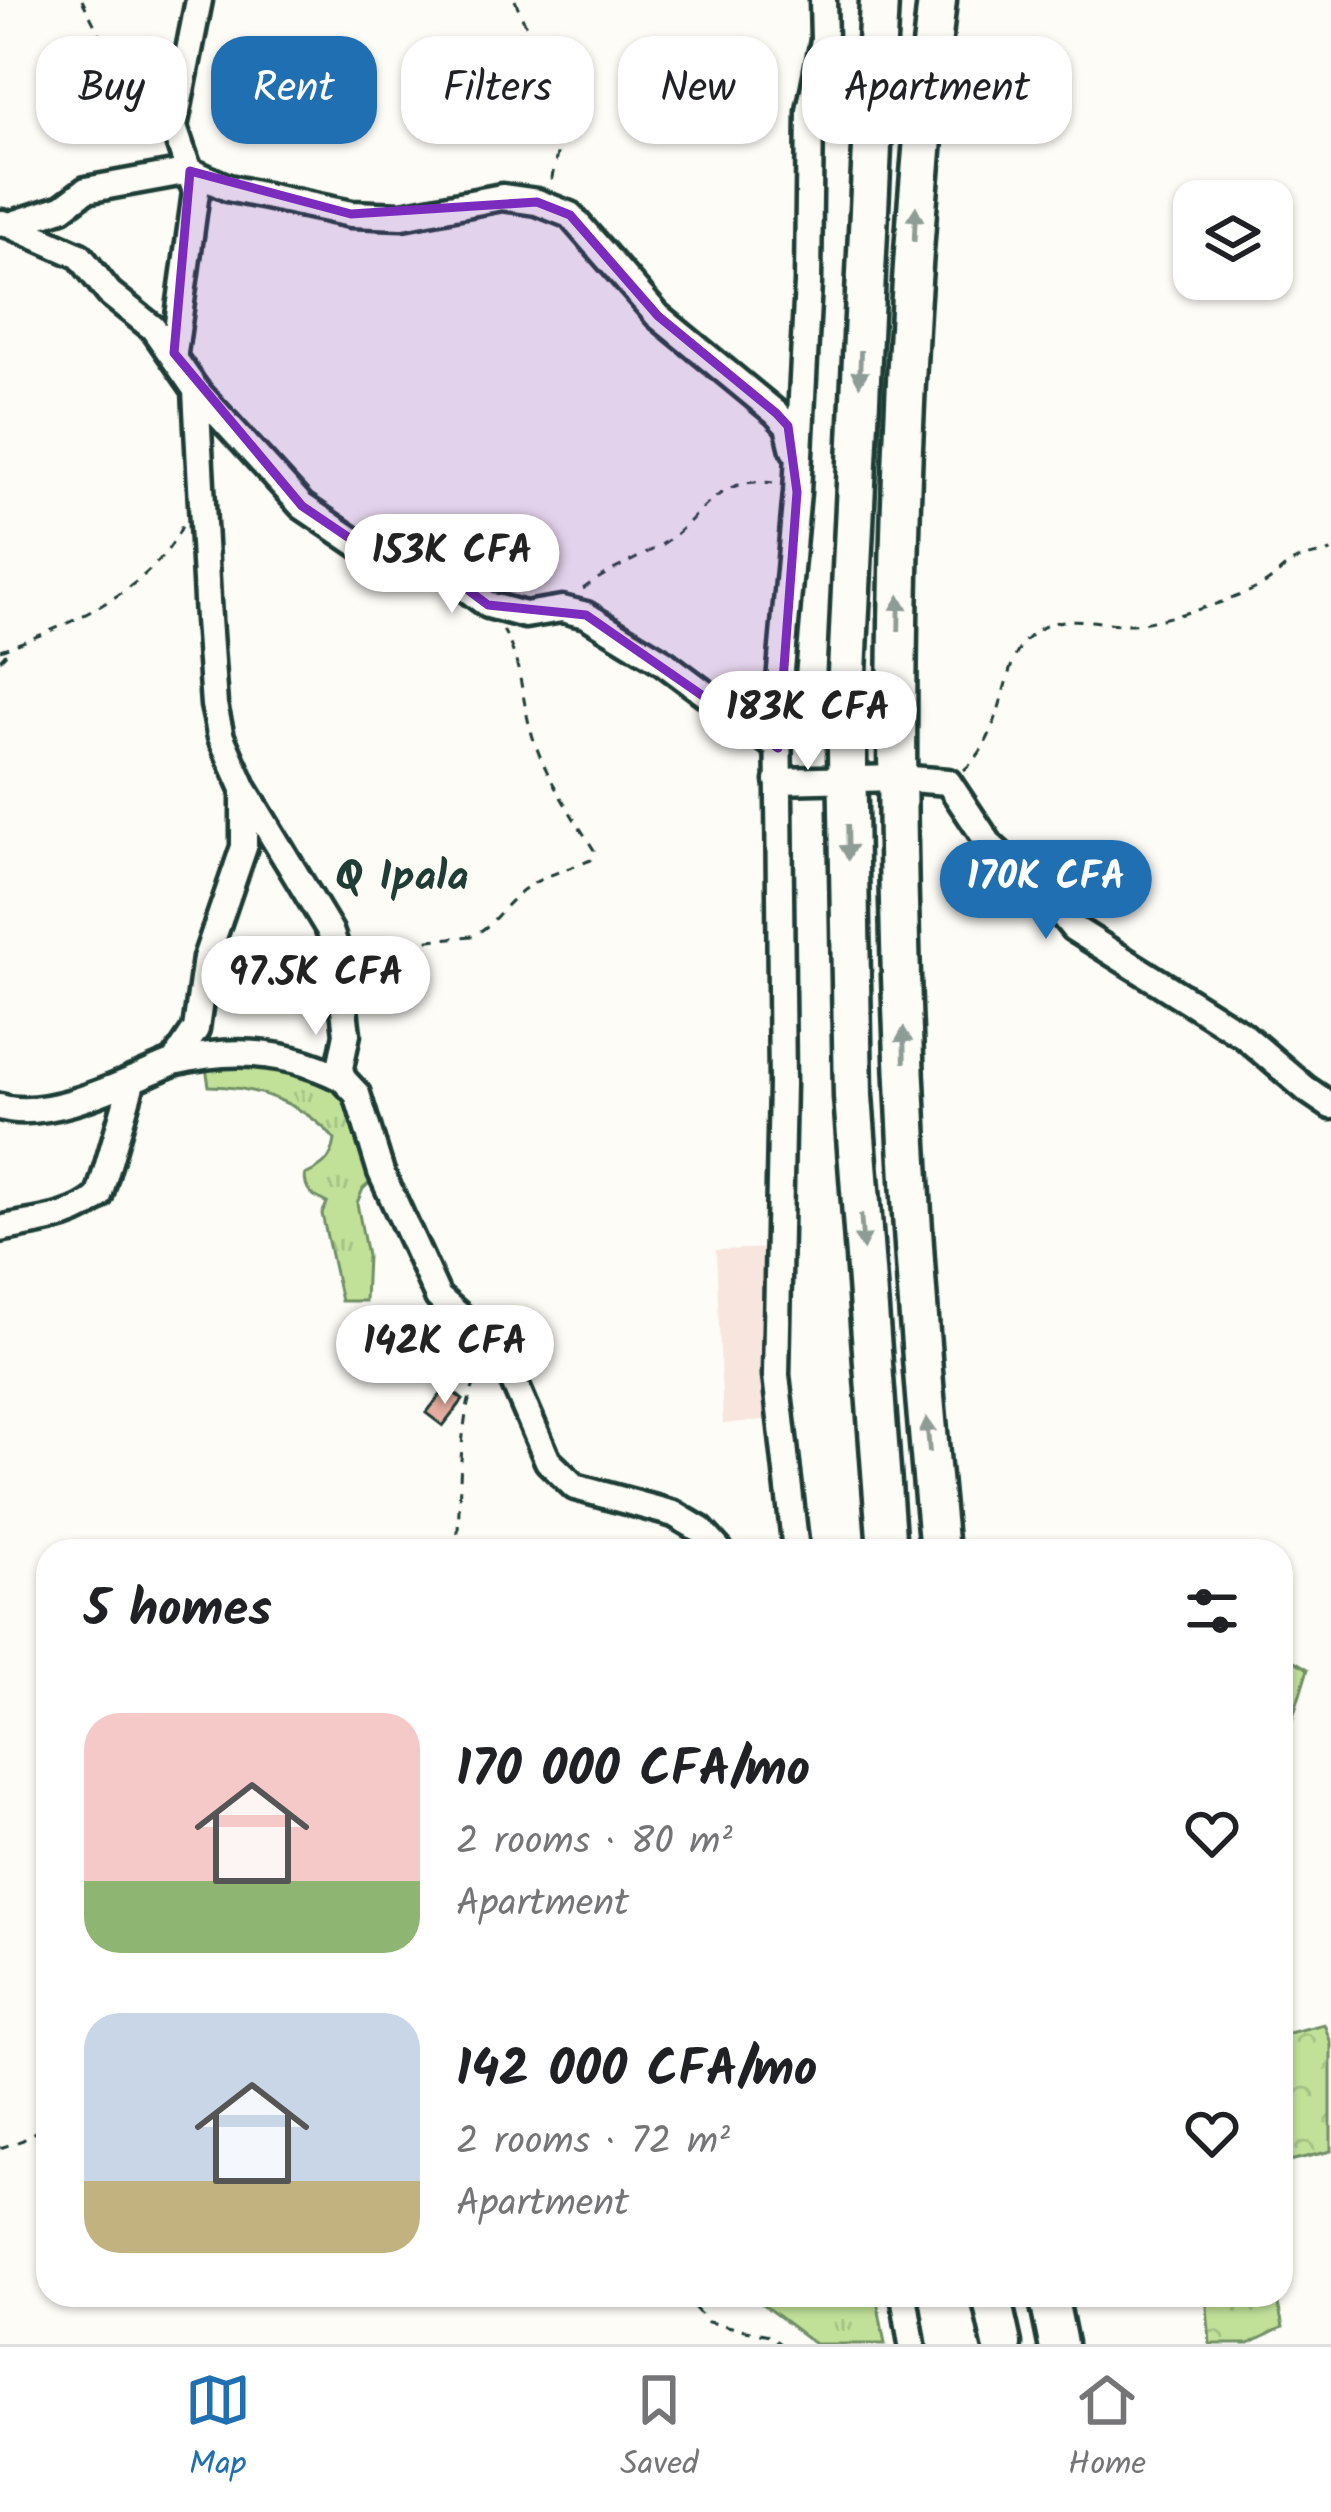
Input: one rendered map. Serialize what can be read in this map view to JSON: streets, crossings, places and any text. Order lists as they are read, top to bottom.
{
  "districts": ["Q Ipala"],
  "page": {
    "chip": [
      "Buy",
      "Rent",
      "Filters",
      "New",
      "Apartment"
    ],
    "price": [
      "153K CFA",
      "183K CFA",
      "170K CFA",
      "97.5K CFA",
      "142K CFA"
    ],
    "heading": "5 homes",
    "list": [
      {
        "name": "170 000 CFA/mo",
        "note": "2 rooms · 80 m² · Apartment"
      },
      {
        "name": "142 000 CFA/mo",
        "note": "2 rooms · 72 m² · Apartment"
      }
    ],
    "tabs": ["Map", "Saved", "Home"]
  }
}
